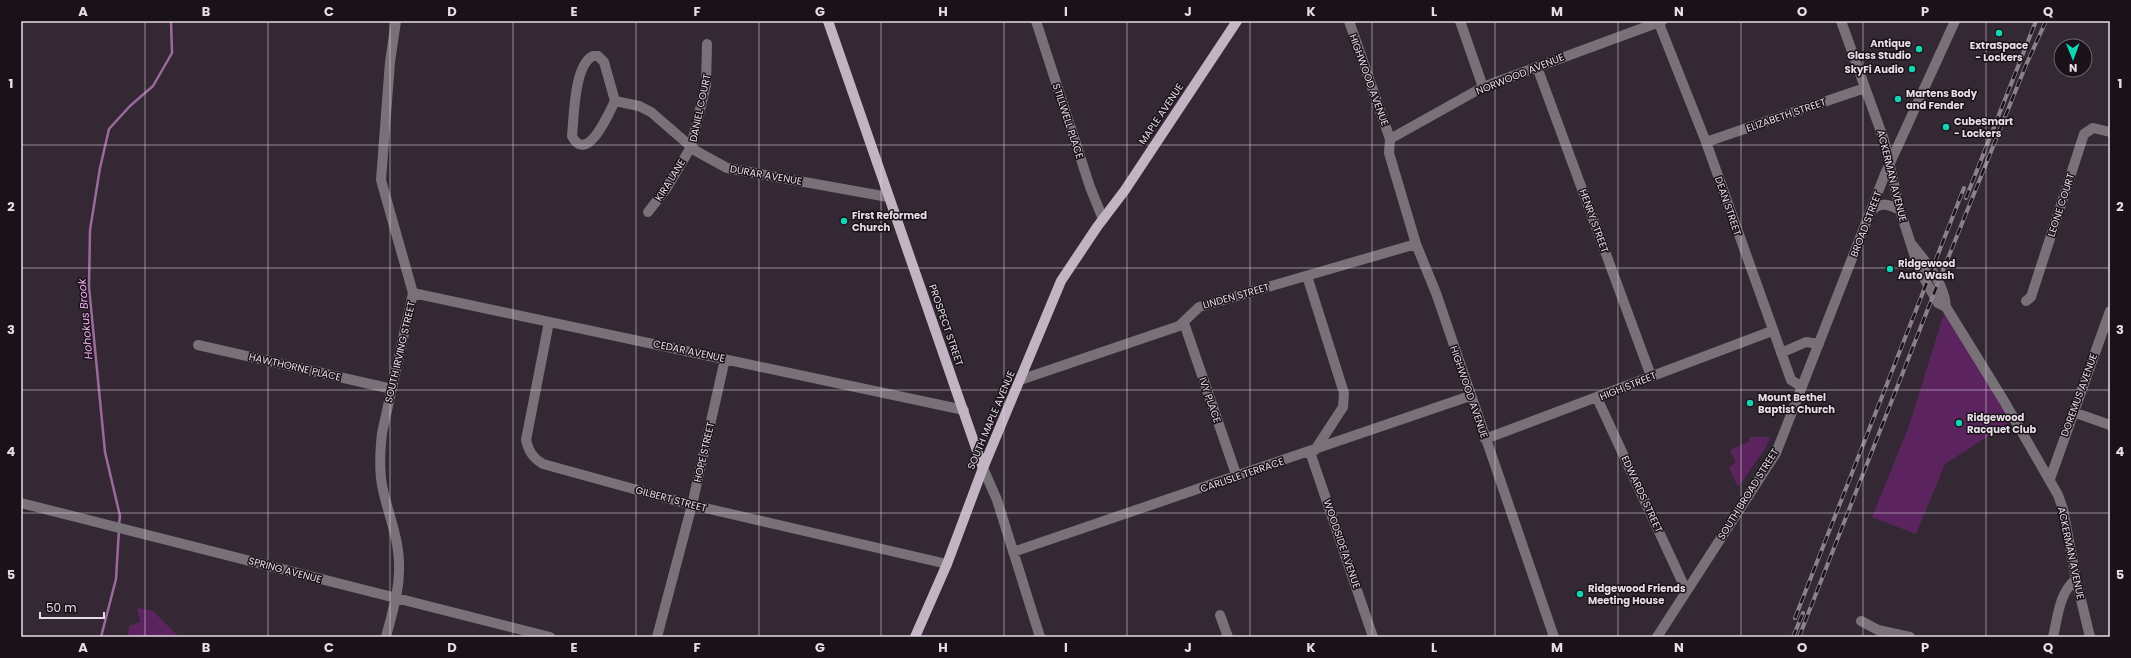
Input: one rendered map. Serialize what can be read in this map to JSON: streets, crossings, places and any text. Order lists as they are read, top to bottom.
{
  "streets": {
    "main road": ["MAPLE AVENUE", "PROSPECT STREET", "SOUTH MAPLE AVENUE"],
    "street": [
      "NORWOOD AVENUE",
      "HIGHWOOD AVENUE",
      "DANIEL COURT",
      "ELIZABETH STREET",
      "STILLWELL PLACE",
      "DURAR AVENUE",
      "ACKERMAN AVENUE",
      "KIRA LANE",
      "LEONE COURT",
      "DEAN STREET",
      "HENRY STREET",
      "BROAD STREET",
      "LINDEN STREET",
      "CEDAR AVENUE",
      "SOUTH IRVING STREET",
      "HAWTHORNE PLACE",
      "HIGH STREET",
      "DOREMUS AVENUE",
      "IVY PLACE",
      "HOPE STREET",
      "CARLISLE TERRACE",
      "EDWARDS STREET",
      "SOUTH BROAD STREET",
      "GILBERT STREET",
      "WOODSIDE AVENUE",
      "SPRING AVENUE"
    ]
  },
  "crossings": [
    ["NORWOOD AVENUE", "HIGHWOOD AVENUE"],
    ["NORWOOD AVENUE", "DEAN STREET"],
    ["NORWOOD AVENUE", "HENRY STREET"],
    ["HIGHWOOD AVENUE", "LINDEN STREET"],
    ["HIGHWOOD AVENUE", "HIGH STREET"],
    ["HIGHWOOD AVENUE", "CARLISLE TERRACE"],
    ["DANIEL COURT", "DURAR AVENUE"],
    ["DANIEL COURT", "KIRA LANE"],
    ["MAPLE AVENUE", "STILLWELL PLACE"],
    ["MAPLE AVENUE", "SOUTH MAPLE AVENUE"],
    ["ELIZABETH STREET", "ACKERMAN AVENUE"],
    ["ELIZABETH STREET", "DEAN STREET"],
    ["STILLWELL PLACE", "SOUTH MAPLE AVENUE"],
    ["DURAR AVENUE", "KIRA LANE"],
    ["DURAR AVENUE", "PROSPECT STREET"],
    ["ACKERMAN AVENUE", "BROAD STREET"],
    ["ACKERMAN AVENUE", "DOREMUS AVENUE"],
    ["DEAN STREET", "HIGH STREET"],
    ["DEAN STREET", "SOUTH BROAD STREET"],
    ["HENRY STREET", "HIGH STREET"],
    ["BROAD STREET", "SOUTH BROAD STREET"],
    ["LINDEN STREET", "IVY PLACE"],
    ["LINDEN STREET", "SOUTH MAPLE AVENUE"],
    ["PROSPECT STREET", "CEDAR AVENUE"],
    ["PROSPECT STREET", "SOUTH MAPLE AVENUE"],
    ["PROSPECT STREET", "CARLISLE TERRACE"],
    ["CEDAR AVENUE", "SOUTH IRVING STREET"],
    ["CEDAR AVENUE", "HOPE STREET"],
    ["CEDAR AVENUE", "GILBERT STREET"],
    ["SOUTH IRVING STREET", "HAWTHORNE PLACE"],
    ["SOUTH IRVING STREET", "SPRING AVENUE"],
    ["HIGH STREET", "EDWARDS STREET"],
    ["IVY PLACE", "CARLISLE TERRACE"],
    ["SOUTH MAPLE AVENUE", "GILBERT STREET"],
    ["HOPE STREET", "GILBERT STREET"],
    ["CARLISLE TERRACE", "WOODSIDE AVENUE"],
    ["EDWARDS STREET", "SOUTH BROAD STREET"]
  ],
  "water": ["Hohokus Brook"],
  "places": [
    "ExtraSpace - Lockers",
    "Antique Glass Studio",
    "SkyFi Audio",
    "Martens Body and Fender",
    "CubeSmart - Lockers",
    "First Reformed Church",
    "Ridgewood Auto Wash",
    "Mount Bethel Baptist Church",
    "Ridgewood Racquet Club",
    "Ridgewood Friends Meeting House"
  ],
  "scale_bar": "50 m",
  "north": "bottom",
  "grid": {
    "columns": [
      "A",
      "B",
      "C",
      "D",
      "E",
      "F",
      "G",
      "H",
      "I",
      "J",
      "K",
      "L",
      "M",
      "N",
      "O",
      "P",
      "Q"
    ],
    "rows": [
      "1",
      "2",
      "3",
      "4",
      "5"
    ]
  }
}
